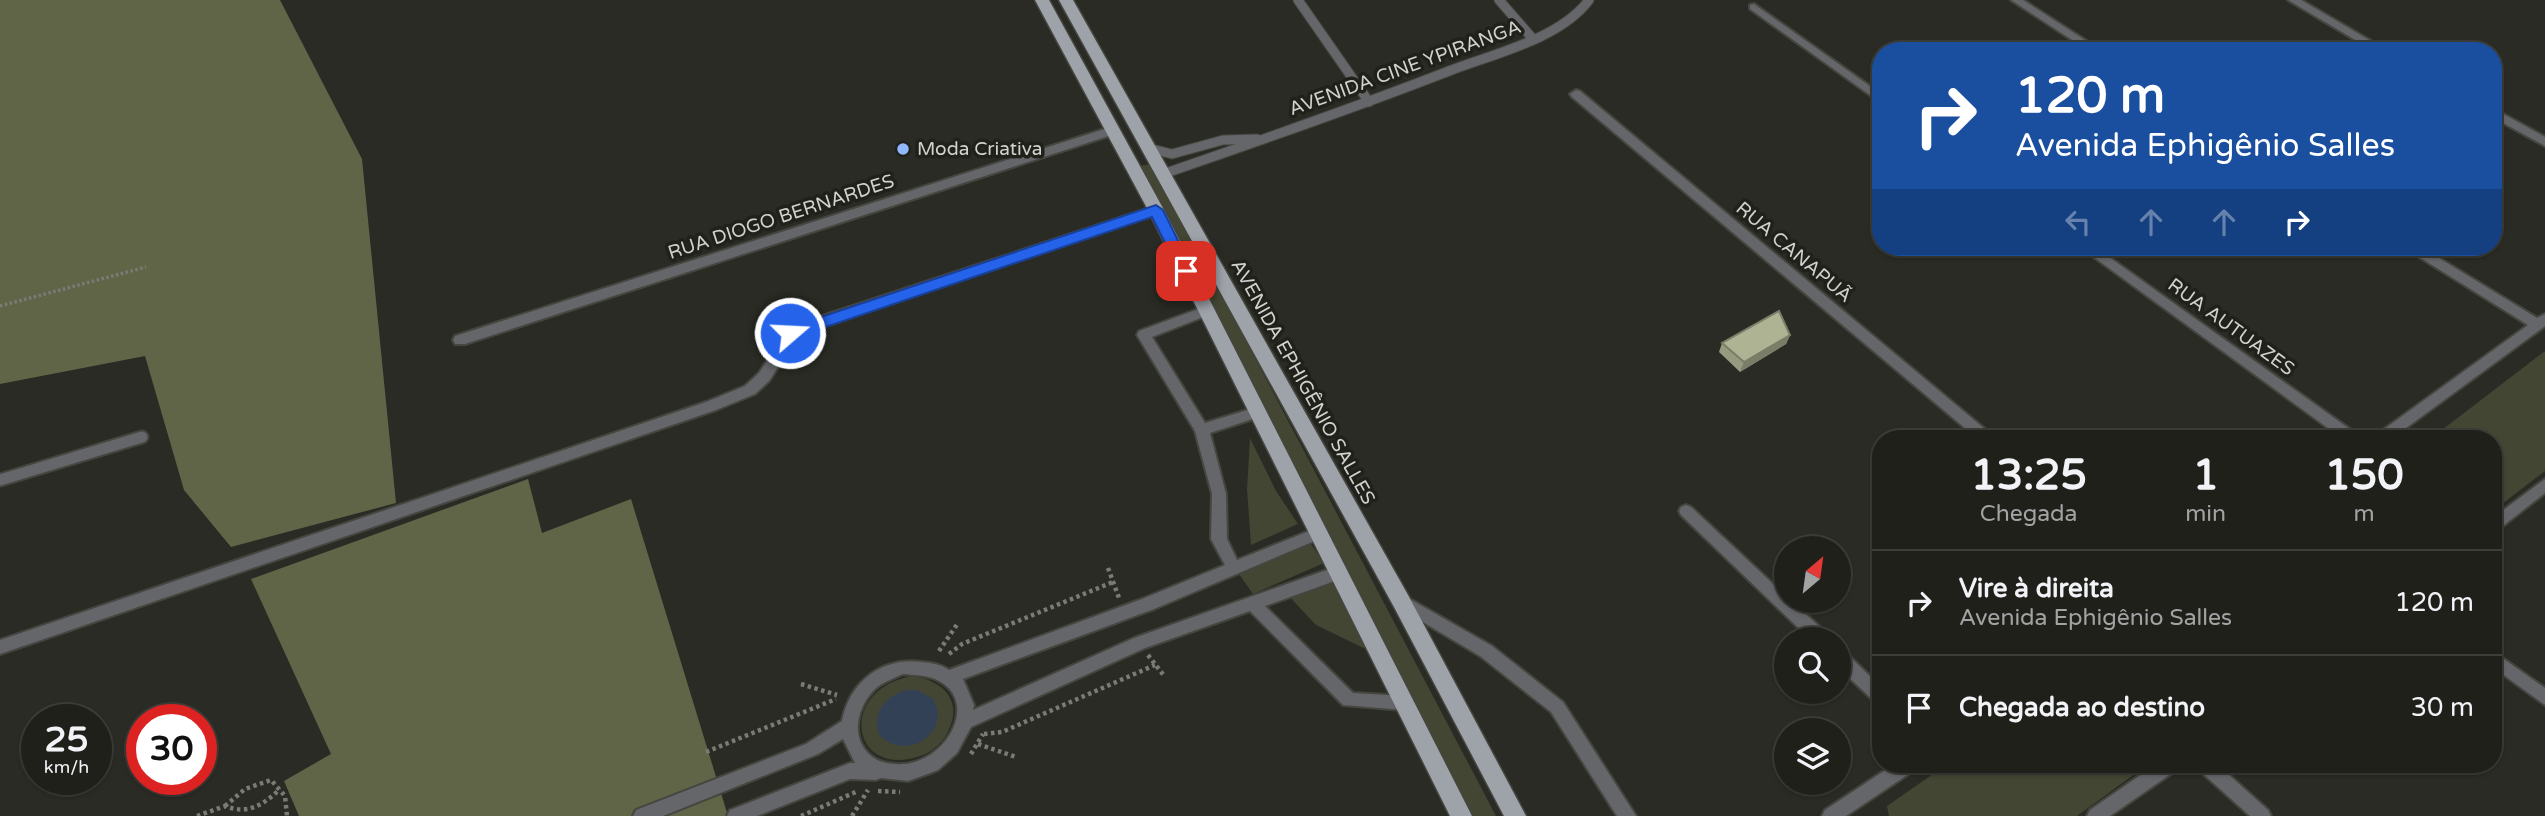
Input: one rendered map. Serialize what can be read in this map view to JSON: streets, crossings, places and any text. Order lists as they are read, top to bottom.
{
  "streets": {
    "main road": ["AVENIDA EPHIGÊNIO SALLES"],
    "street": ["RUA DIOGO BERNARDES", "RUA CANAPUÃ", "RUA AUTUAZES"],
    "lane": ["AVENIDA CINE YPIRANGA"]
  },
  "crossings": [
    ["AVENIDA CINE YPIRANGA", "AVENIDA EPHIGÊNIO SALLES"]
  ],
  "places": ["Moda Criativa"],
  "north": "top right",
  "page": {
    "turn": ["120 m", "Avenida Ephigênio Salles"],
    "eta": [
      "13:25",
      "Chegada",
      "1",
      "min",
      "150",
      "m"
    ],
    "list": [
      {
        "name": "Vire à direita",
        "note": "Avenida Ephigênio Salles",
        "value": "120 m"
      },
      {
        "name": "Chegada ao destino",
        "value": "30 m"
      }
    ],
    "speed": "25 km/h",
    "limit": "30"
  }
}
